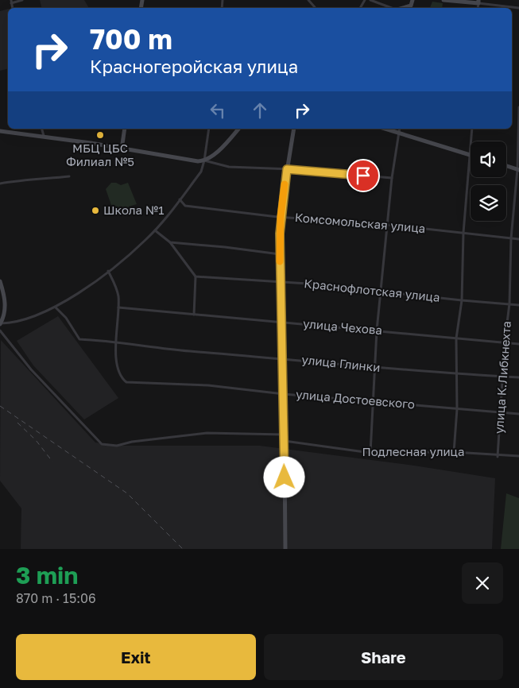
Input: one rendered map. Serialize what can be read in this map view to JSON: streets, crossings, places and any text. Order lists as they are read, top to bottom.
{
  "streets": {
    "street": [
      "Комсомольская улица",
      "Краснофлотская улица",
      "улица Чехова",
      "улица Глинки",
      "улица К.Либкнехта",
      "улица Достоевского",
      "Подлесная улица"
    ]
  },
  "crossings": [
    ["Комсомольская улица", "улица К.Либкнехта"],
    ["Краснофлотская улица", "улица К.Либкнехта"],
    ["улица Чехова", "улица К.Либкнехта"],
    ["улица Глинки", "улица К.Либкнехта"],
    ["улица Глинки", "улица Достоевского"],
    ["улица К.Либкнехта", "улица Достоевского"],
    ["улица К.Либкнехта", "Подлесная улица"]
  ],
  "places": ["МБЦ ЦБС Филиал №5", "Школа №1"],
  "page": {
    "turn": ["700 m", "Красногеройская улица"],
    "heading": ["3 min", "870 m · 15:06"],
    "buttons": ["Exit", "Share"]
  }
}
